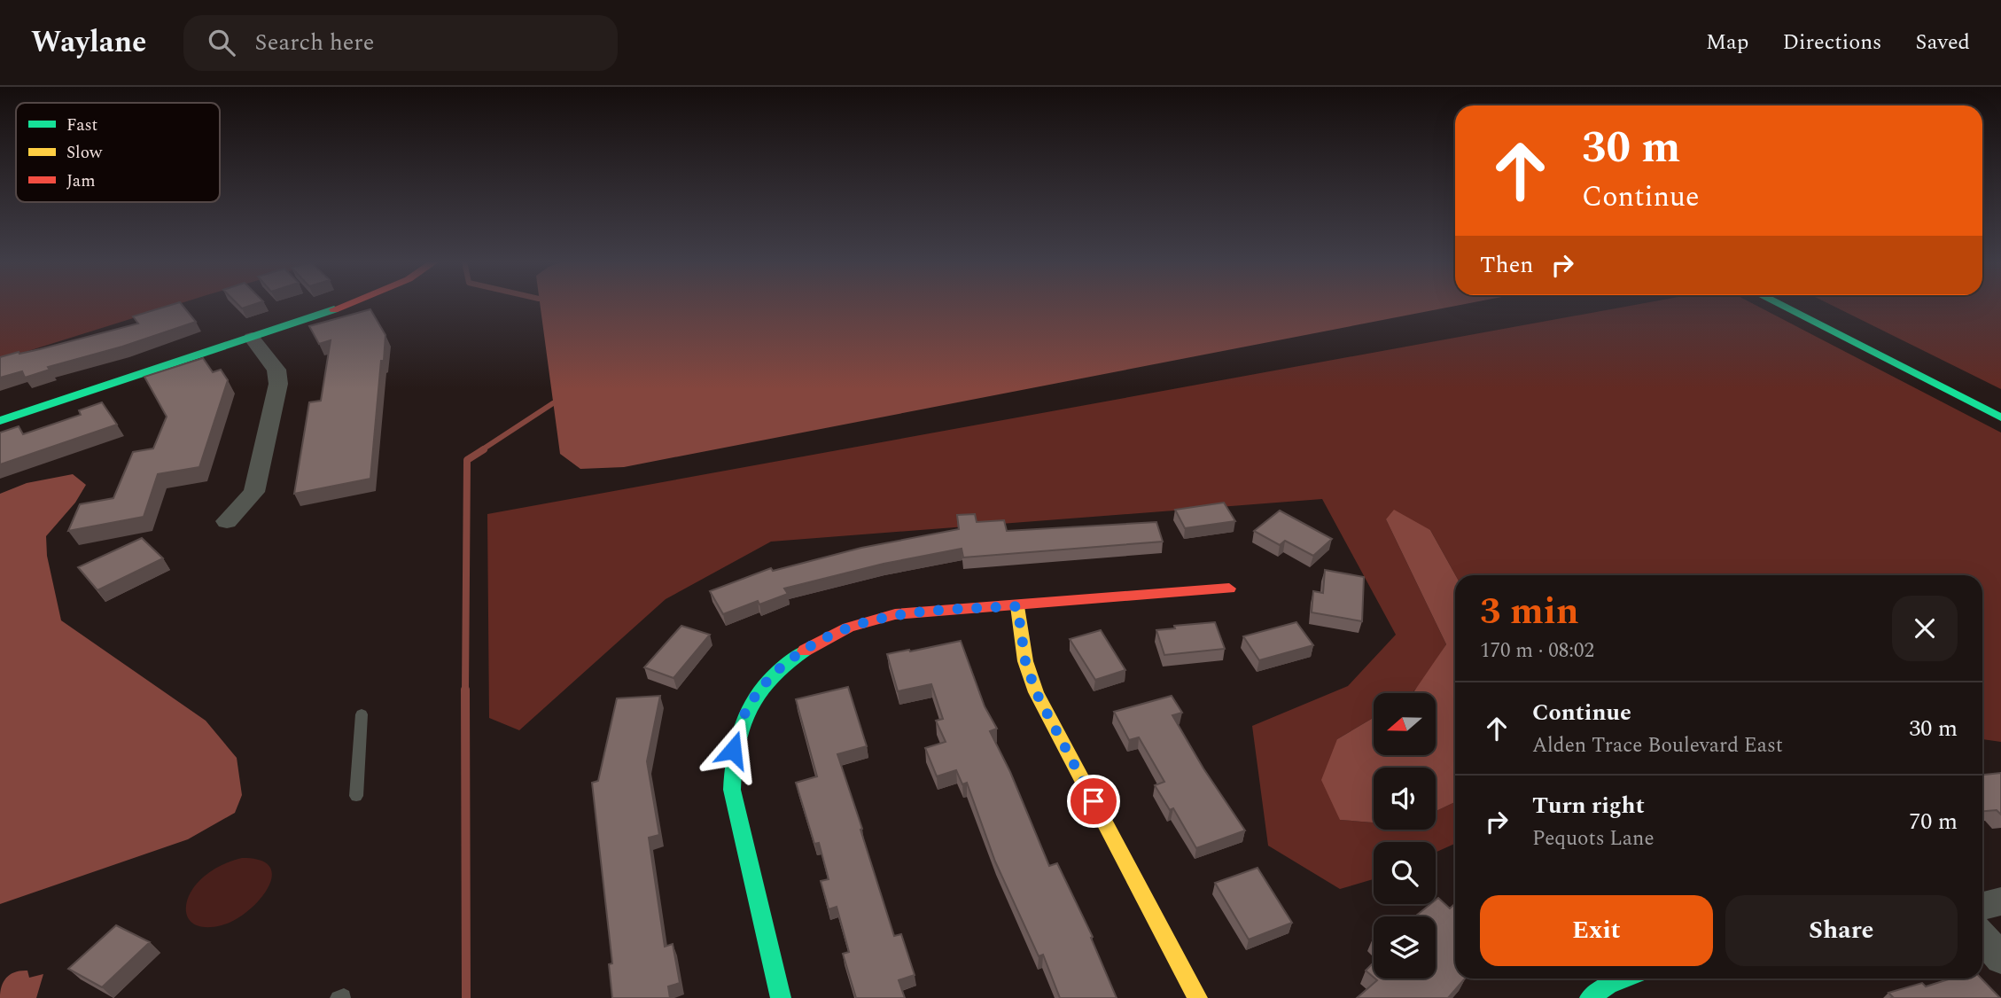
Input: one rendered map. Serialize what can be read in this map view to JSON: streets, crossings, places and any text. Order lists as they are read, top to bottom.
{
  "legend": ["Fast", "Slow", "Jam"],
  "north": "left",
  "page": {
    "header": "Waylane",
    "search": "Search here",
    "nav": ["Map", "Directions", "Saved"],
    "turn": ["30 m", "Continue"],
    "then": "Then",
    "heading": ["3 min", "170 m · 08:02"],
    "list": [
      {
        "name": "Continue",
        "note": "Alden Trace Boulevard East",
        "value": "30 m"
      },
      {
        "name": "Turn right",
        "note": "Pequots Lane",
        "value": "70 m"
      }
    ],
    "buttons": ["Exit", "Share"]
  }
}
